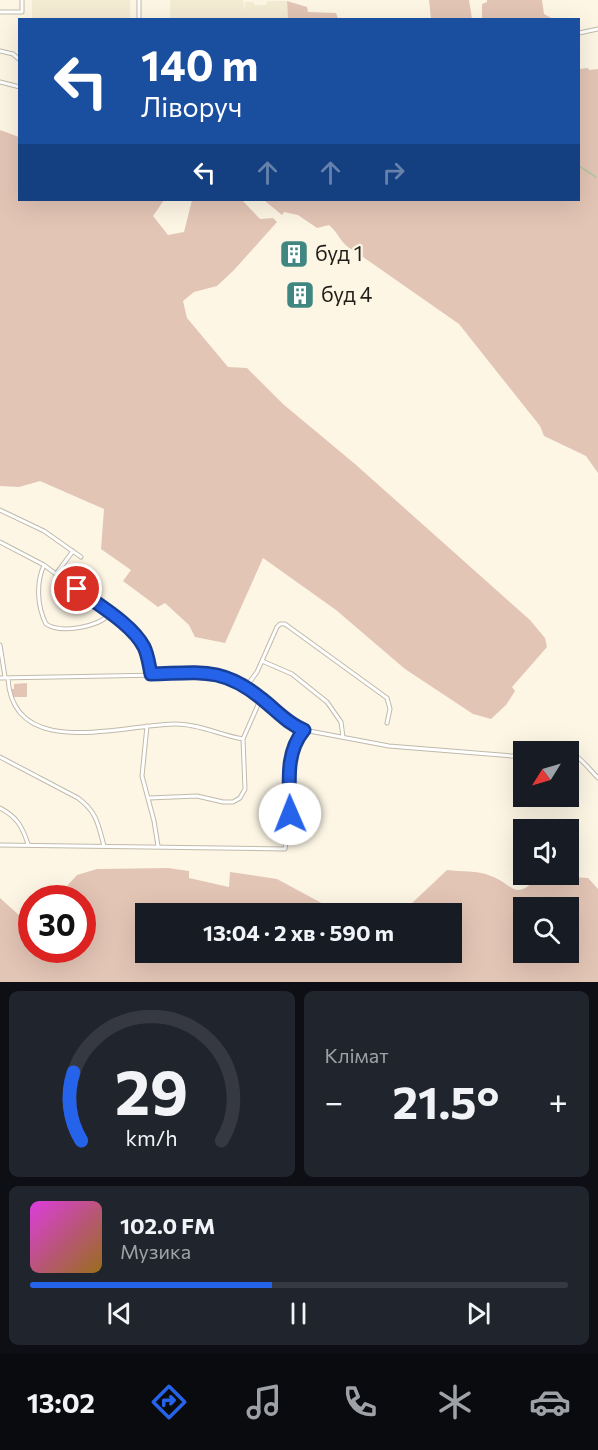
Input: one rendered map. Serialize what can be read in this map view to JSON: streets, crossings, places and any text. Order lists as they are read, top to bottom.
{
  "places": {
    "building": ["буд 1", "буд 4"]
  },
  "north": "bottom left",
  "page": {
    "turn": ["140 m", "Ліворуч"],
    "limit": "30",
    "trip": "13:04 · 2 хв · 590 m",
    "tile": "Клімат",
    "heat": ["−", "21.5°", "+"],
    "song": ["102.0 FM", "Музика"],
    "tabs": "13:02",
    "gauge": ["29", "km/h"]
  }
}
